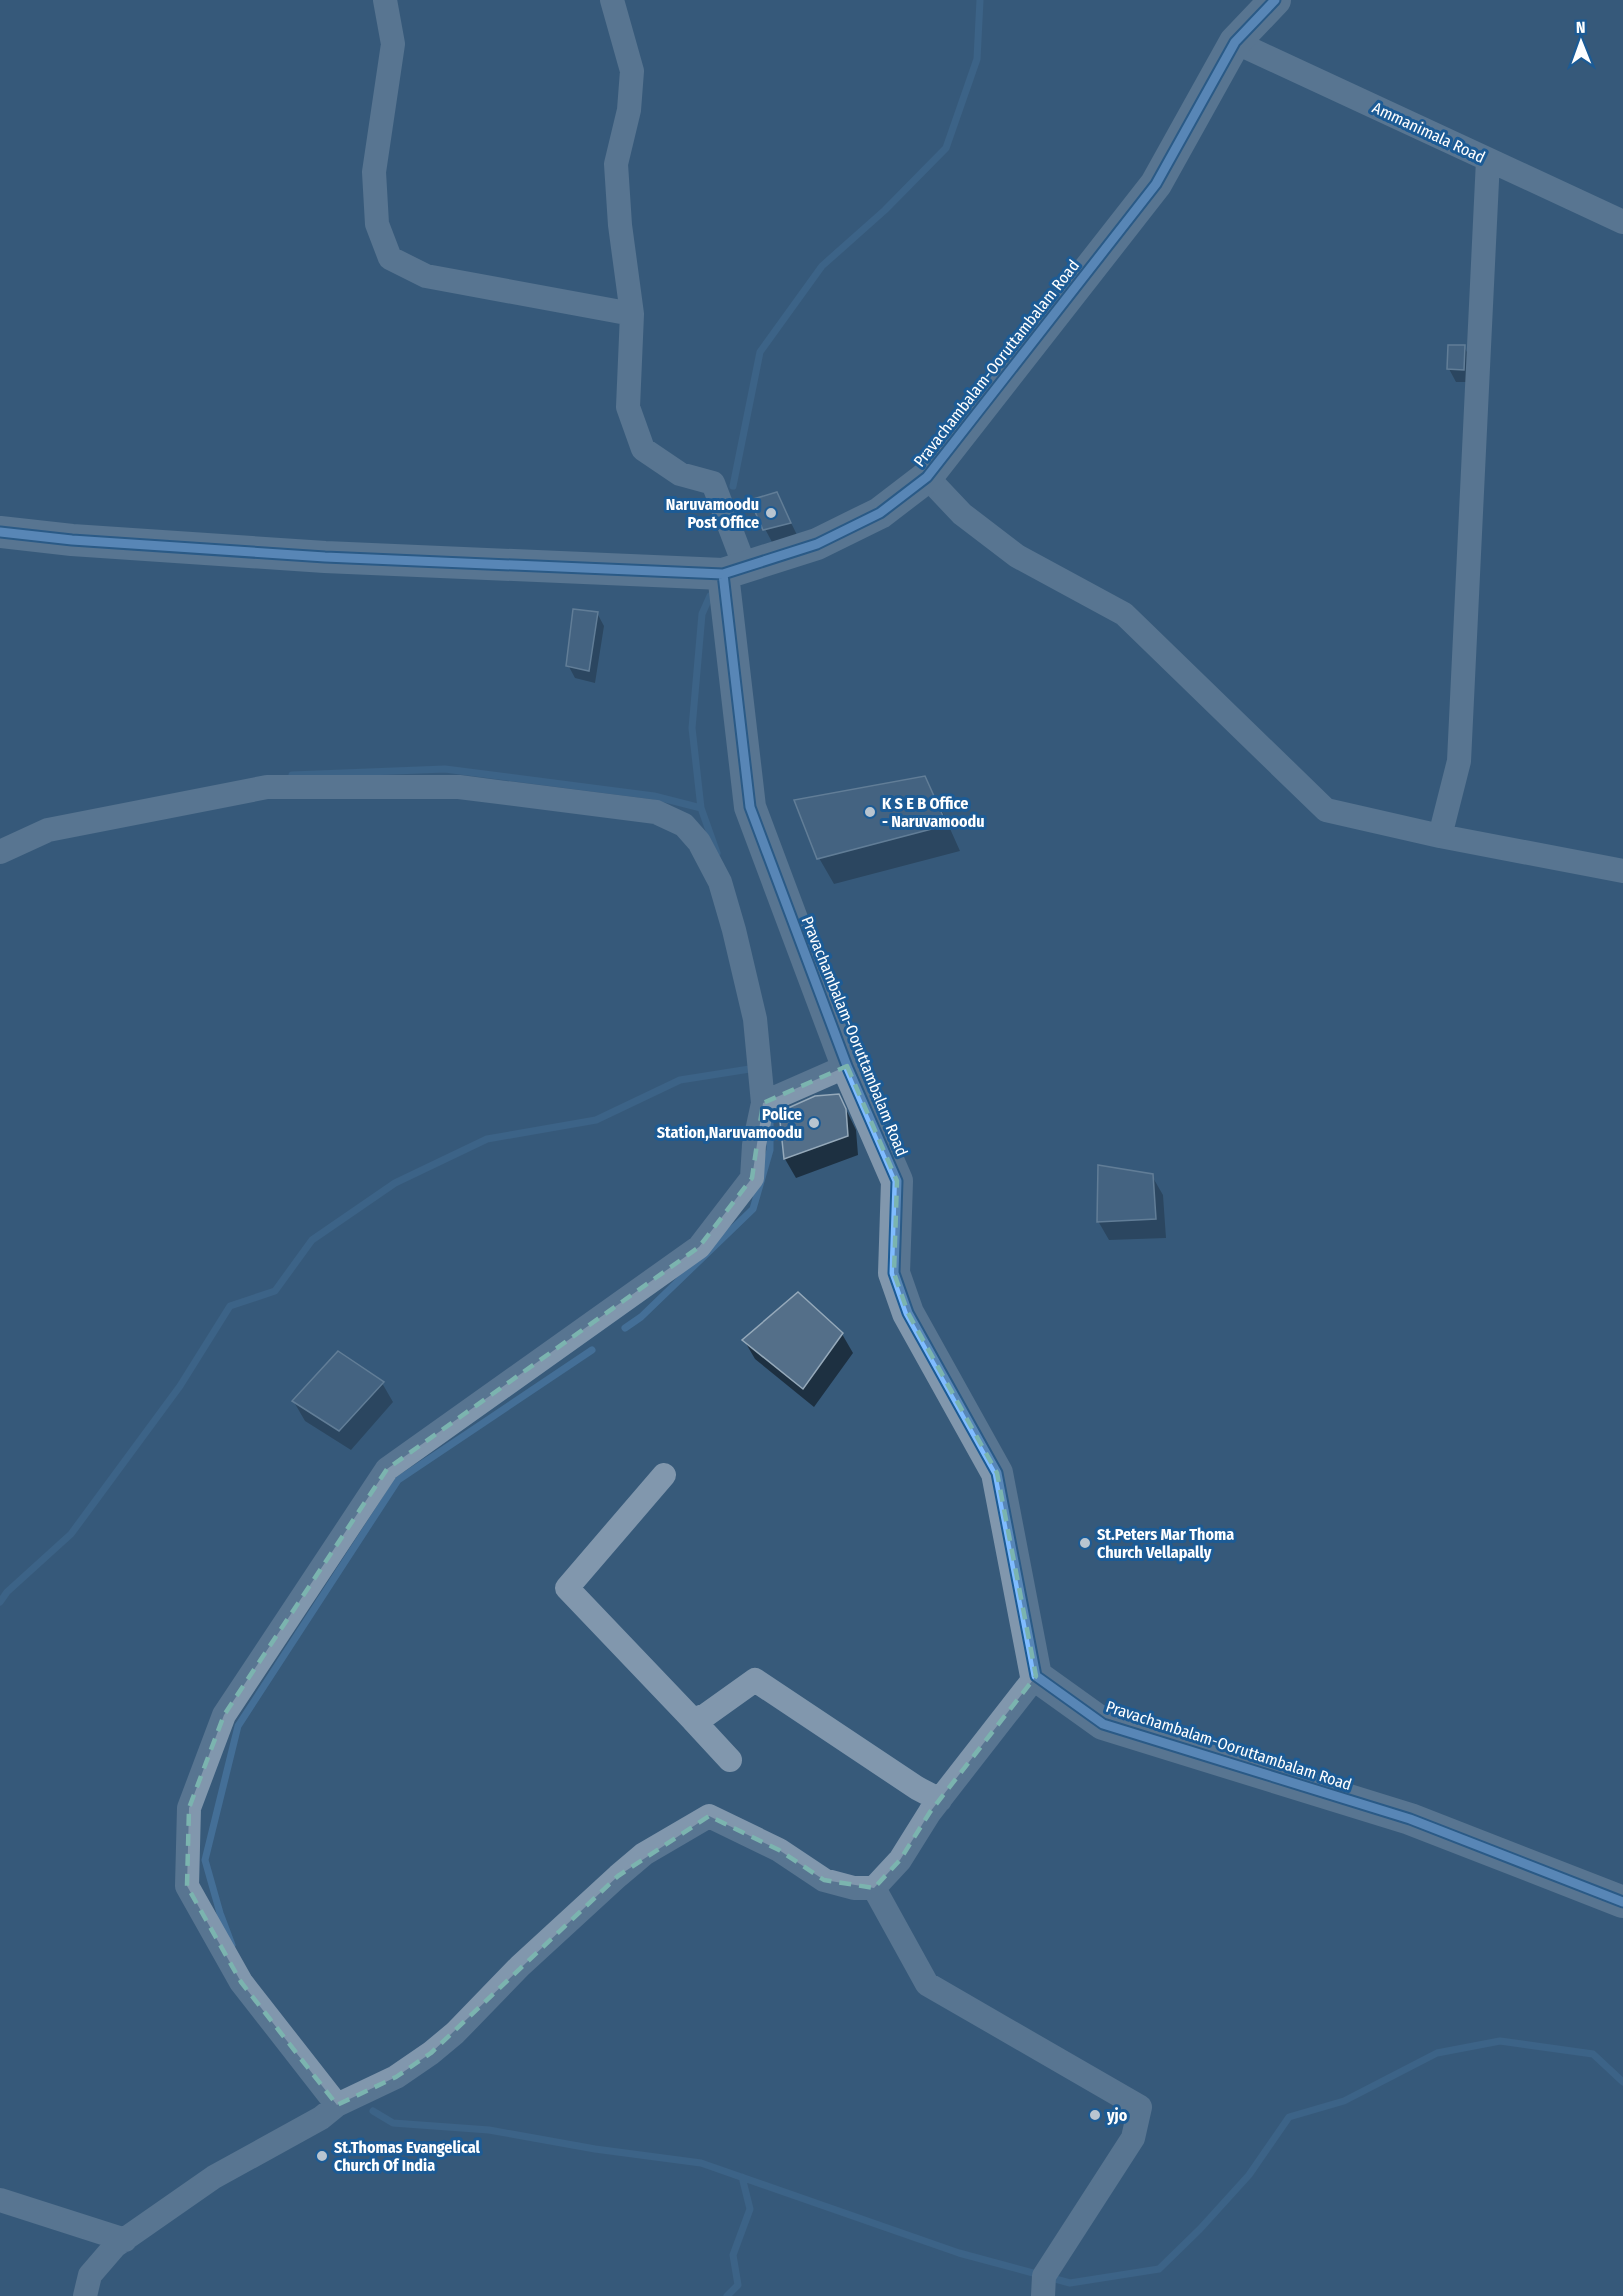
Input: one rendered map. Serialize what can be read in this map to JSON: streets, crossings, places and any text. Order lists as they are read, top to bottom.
{
  "streets": {
    "street": ["Ammanimala Road", "Pravachambalam-Ooruttambalam Road"]
  },
  "crossings": [
    ["Ammanimala Road", "Pravachambalam-Ooruttambalam Road"]
  ],
  "places": [
    "Naruvamoodu Post Office",
    "K S E B Office - Naruvamoodu",
    "Police Station,Naruvamoodu",
    "St.Peters Mar Thoma Church Vellapally",
    "yjo",
    "St.Thomas Evangelical Church Of India"
  ],
  "north": "top"
}
